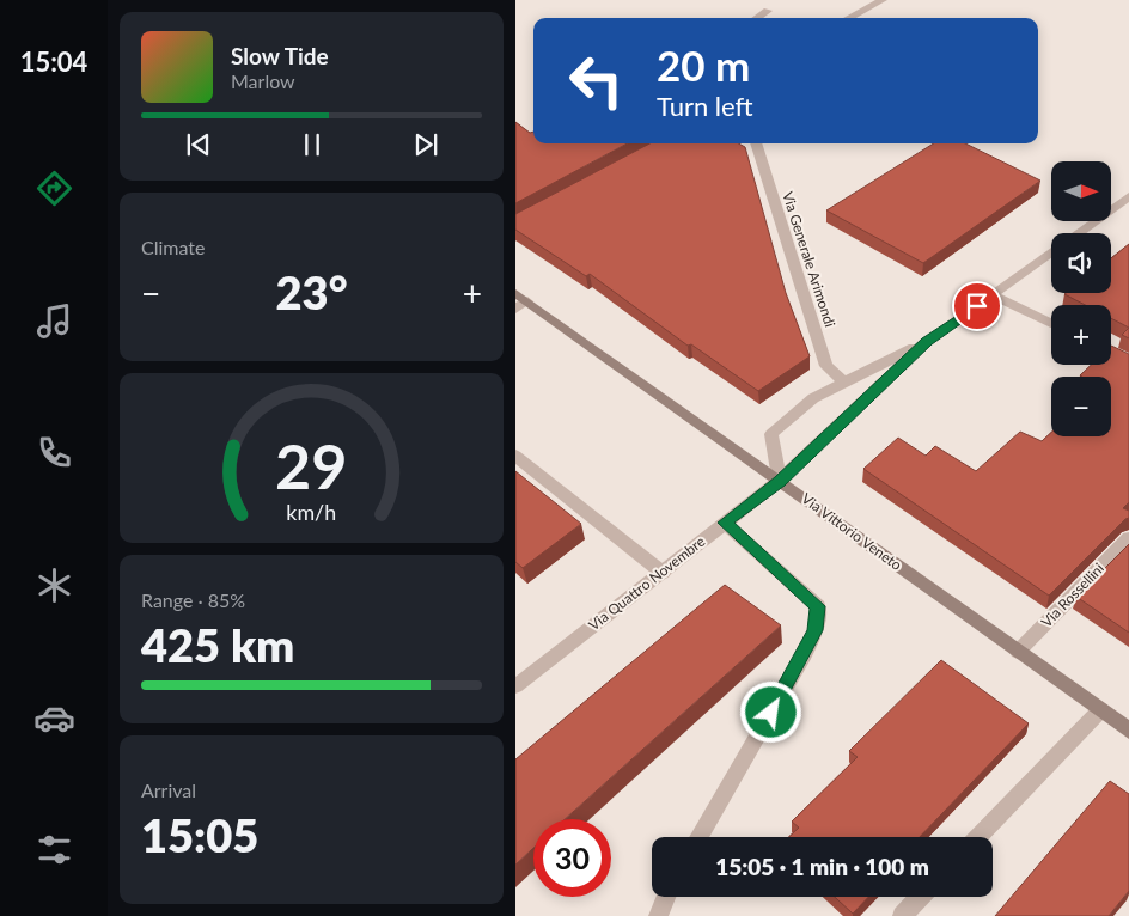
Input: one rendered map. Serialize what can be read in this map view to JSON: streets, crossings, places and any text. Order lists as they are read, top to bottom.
{
  "streets": {
    "main road": ["Via Vittorio Veneto"],
    "street": ["Via Generale Arimondi", "Via Quattro Novembre", "Via Rossellini"]
  },
  "crossings": [
    ["Via Vittorio Veneto", "Via Quattro Novembre"],
    ["Via Vittorio Veneto", "Via Rossellini"]
  ],
  "north": "right",
  "page": {
    "tabs": "15:04",
    "turn": ["20 m", "Turn left"],
    "song": ["Slow Tide", "Marlow"],
    "map_buttons": ["+", "−"],
    "tile": [
      "Climate",
      ["Range · 85%", "425 km"],
      ["Arrival", "15:05"]
    ],
    "heat": ["−", "23°", "+"],
    "limit": "30",
    "trip": "15:05 · 1 min · 100 m",
    "gauge": ["29", "km/h"]
  }
}
